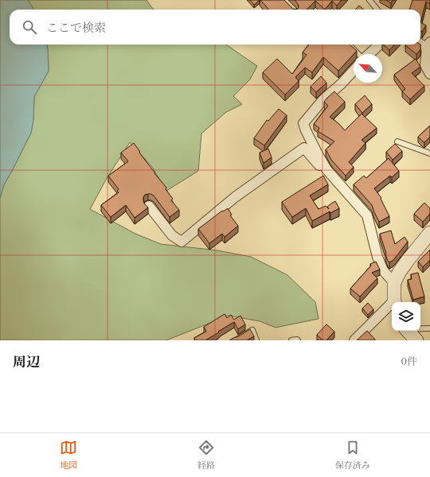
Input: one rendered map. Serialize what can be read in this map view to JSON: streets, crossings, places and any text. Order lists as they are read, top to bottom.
{
  "north": "top left",
  "page": {
    "search": "ここで検索",
    "heading": ["周辺", "0件"],
    "nav": ["地図", "経路", "保存済み"]
  }
}
